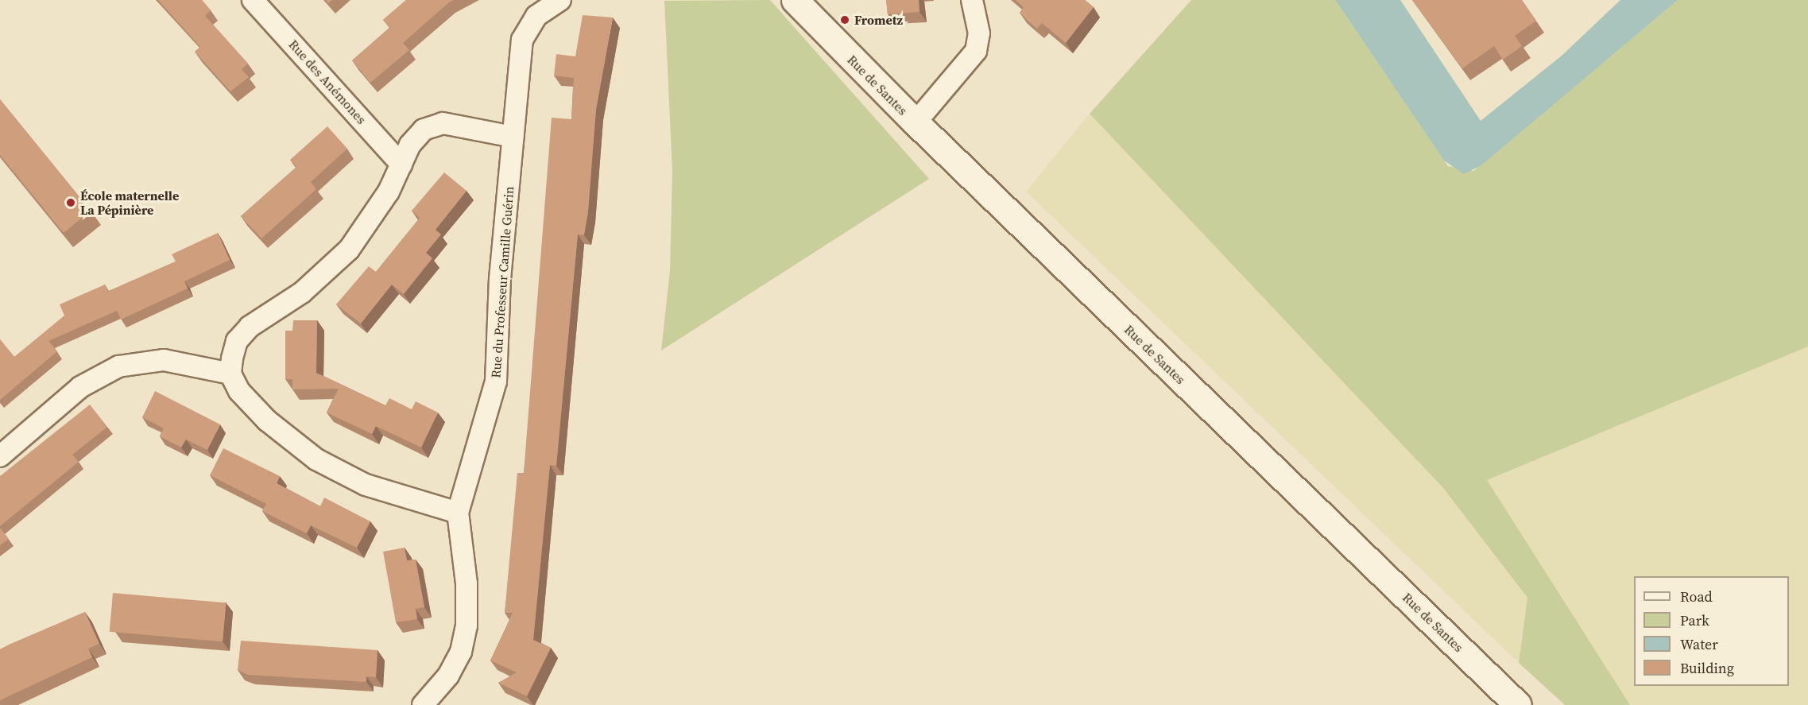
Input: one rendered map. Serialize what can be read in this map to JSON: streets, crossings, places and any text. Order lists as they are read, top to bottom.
{
  "streets": {
    "street": ["Rue des Anémones", "Rue de Santes", "Rue du Professeur Camille Guérin"]
  },
  "places": ["Frometz", "École maternelle La Pépinière"],
  "legend": [
    "Road",
    "Park",
    "Water",
    "Building"
  ]
}
